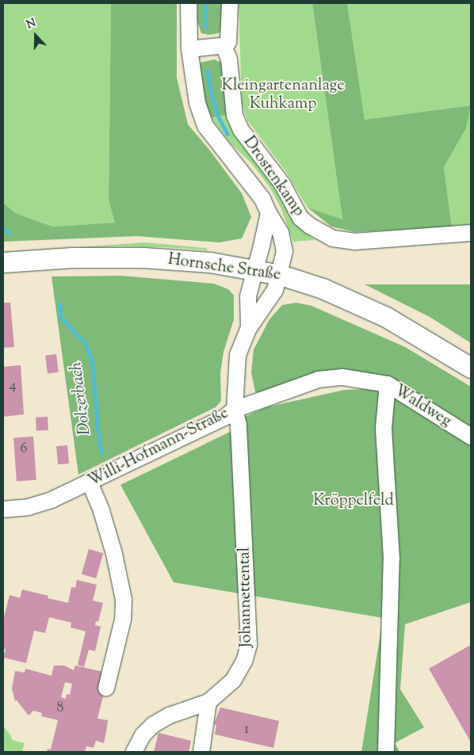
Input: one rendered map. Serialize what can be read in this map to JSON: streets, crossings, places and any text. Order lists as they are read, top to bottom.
{
  "streets": {
    "main road": ["Hornsche Straße"],
    "street": [
      "Drostenkamp",
      "Waldweg",
      "Willi-Hofmann-Straße",
      "Johannettental"
    ]
  },
  "crossings": [
    ["Hornsche Straße", "Willi-Hofmann-Straße"],
    ["Waldweg", "Willi-Hofmann-Straße"],
    ["Waldweg", "Johannettental"],
    ["Willi-Hofmann-Straße", "Johannettental"]
  ],
  "water": ["Dolzerbach"],
  "parks": ["Kleingartenanlage Kuhkamp", "Kröppelfeld"],
  "house_numbers": [
    "4",
    "6",
    "8",
    "1"
  ],
  "north": "top"
}
